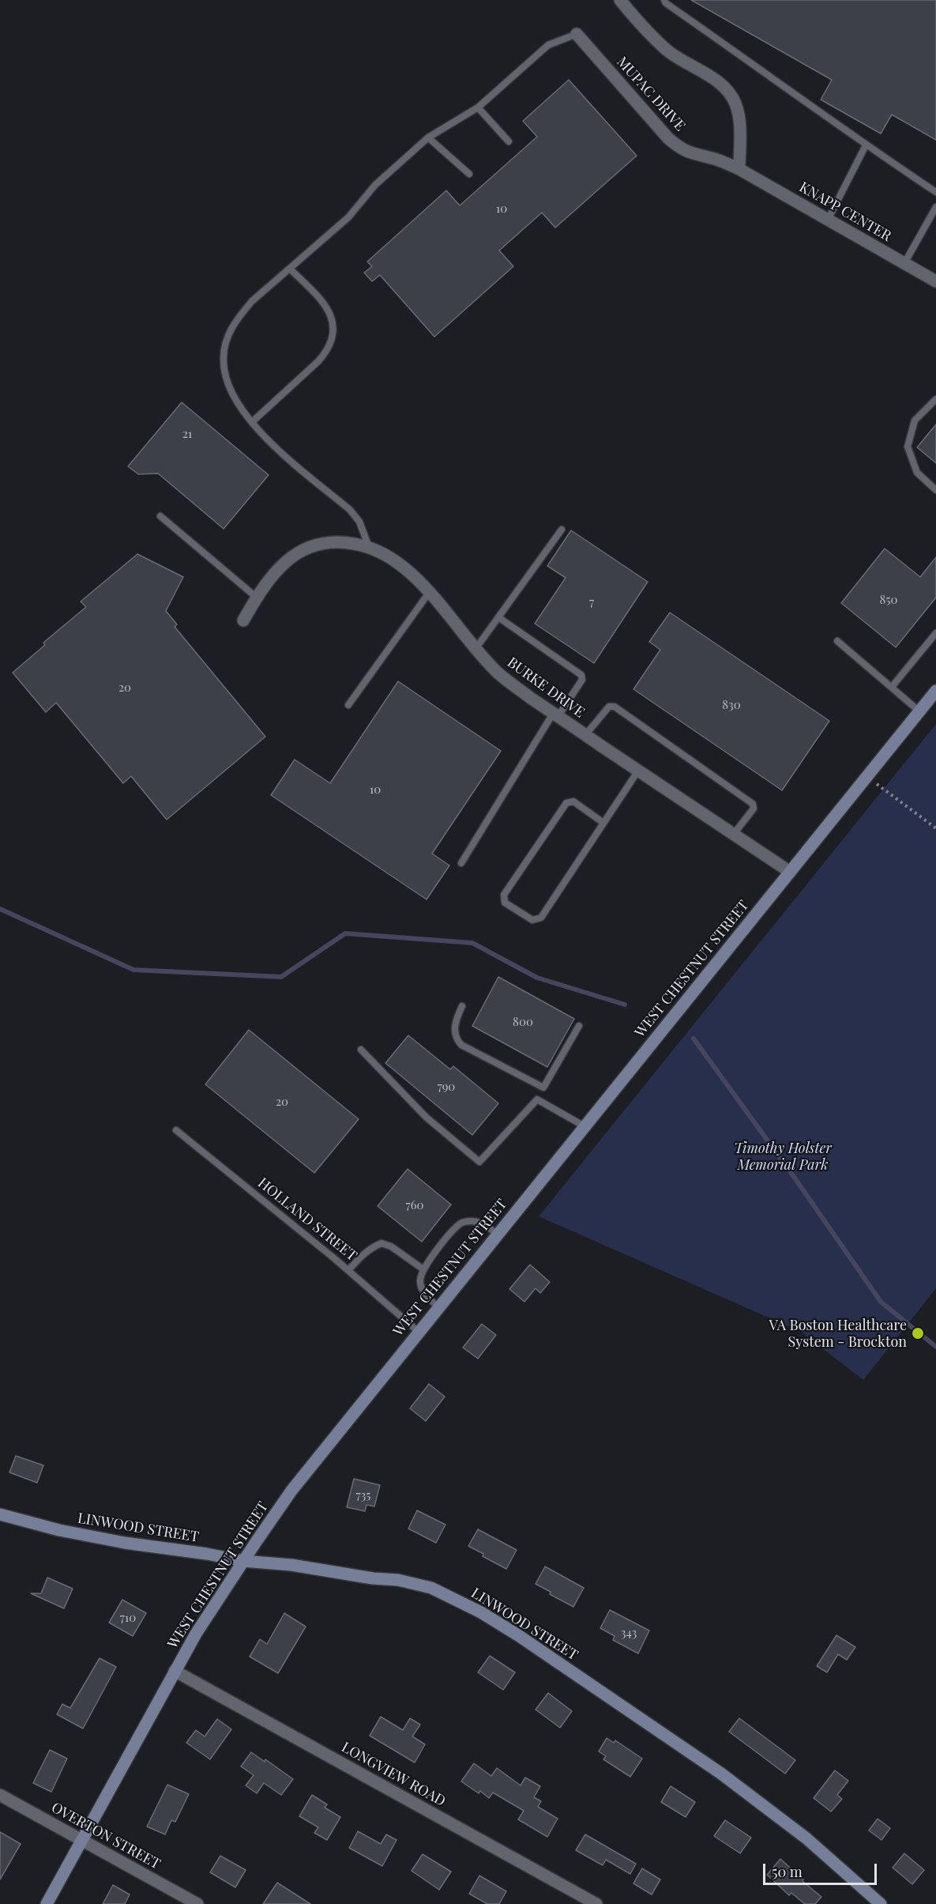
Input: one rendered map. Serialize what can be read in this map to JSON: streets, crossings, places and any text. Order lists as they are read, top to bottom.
{
  "streets": {
    "main road": ["WEST CHESTNUT STREET", "LINWOOD STREET"],
    "street": [
      "MUPAC DRIVE",
      "KNAPP CENTER",
      "BURKE DRIVE",
      "LONGVIEW ROAD",
      "OVERTON STREET"
    ],
    "lane": ["HOLLAND STREET"]
  },
  "crossings": [
    ["MUPAC DRIVE", "KNAPP CENTER"],
    ["BURKE DRIVE", "WEST CHESTNUT STREET"],
    ["WEST CHESTNUT STREET", "HOLLAND STREET"],
    ["WEST CHESTNUT STREET", "LINWOOD STREET"],
    ["WEST CHESTNUT STREET", "LONGVIEW ROAD"],
    ["WEST CHESTNUT STREET", "OVERTON STREET"]
  ],
  "parks": ["Timothy Holster Memorial Park"],
  "places": ["VA Boston Healthcare System - Brockton"],
  "house_numbers": [
    "10",
    "21",
    "850",
    "7",
    "20",
    "830",
    "10",
    "800",
    "790",
    "20",
    "760",
    "735",
    "710",
    "343"
  ],
  "scale_bar": "50 m"
}
